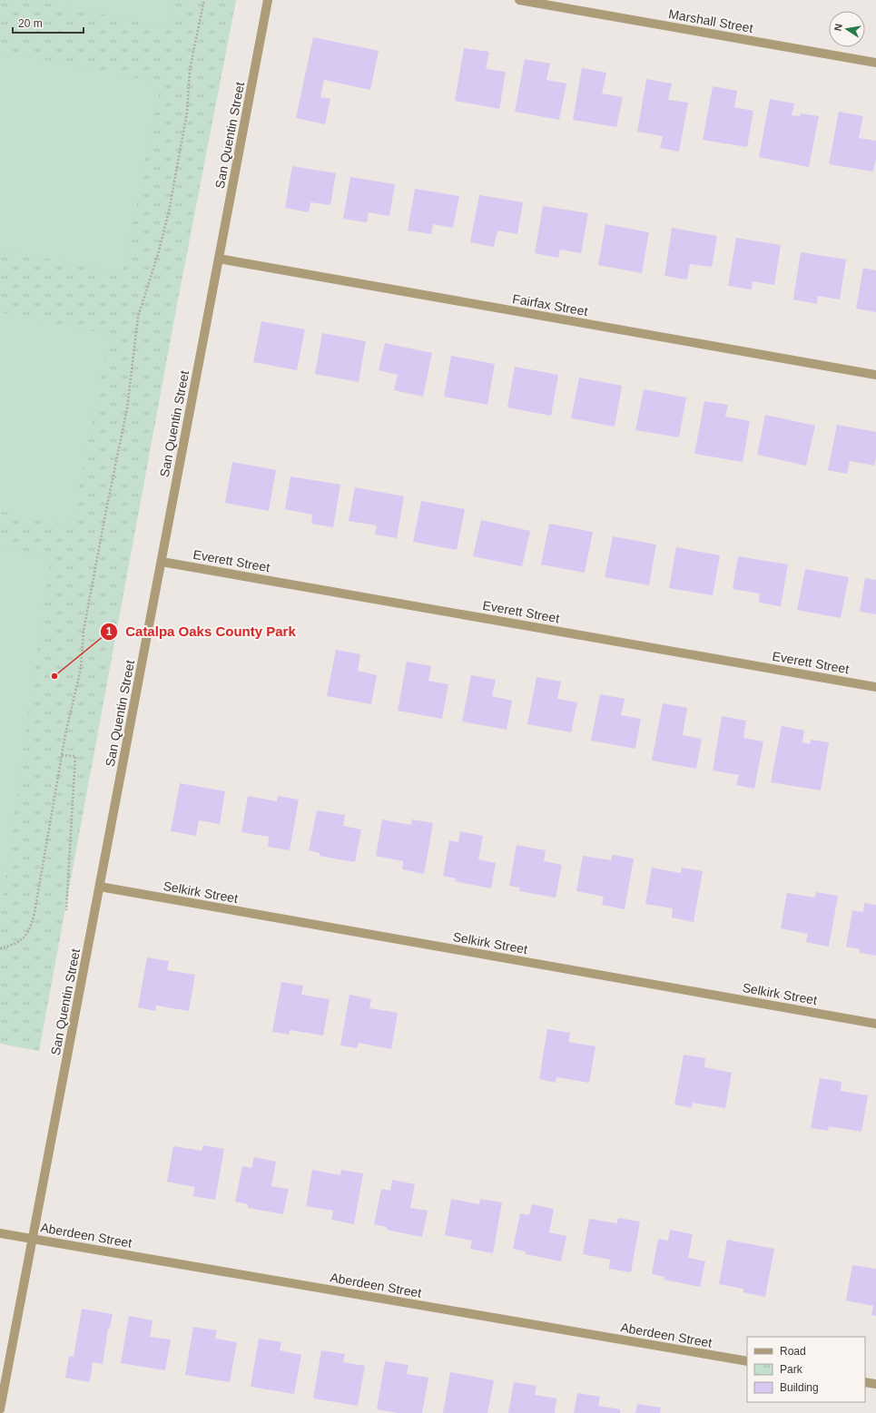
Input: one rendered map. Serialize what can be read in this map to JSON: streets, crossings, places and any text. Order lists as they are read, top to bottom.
{
  "streets": {
    "street": [
      "Marshall Street",
      "San Quentin Street",
      "Fairfax Street",
      "Everett Street",
      "Selkirk Street",
      "Aberdeen Street"
    ]
  },
  "crossings": [
    ["San Quentin Street", "Fairfax Street"],
    ["San Quentin Street", "Everett Street"],
    ["San Quentin Street", "Selkirk Street"],
    ["San Quentin Street", "Aberdeen Street"]
  ],
  "places": ["Catalpa Oaks County Park"],
  "legend": ["Road", "Park", "Building"],
  "scale_bar": "20 m",
  "north": "left"
}
